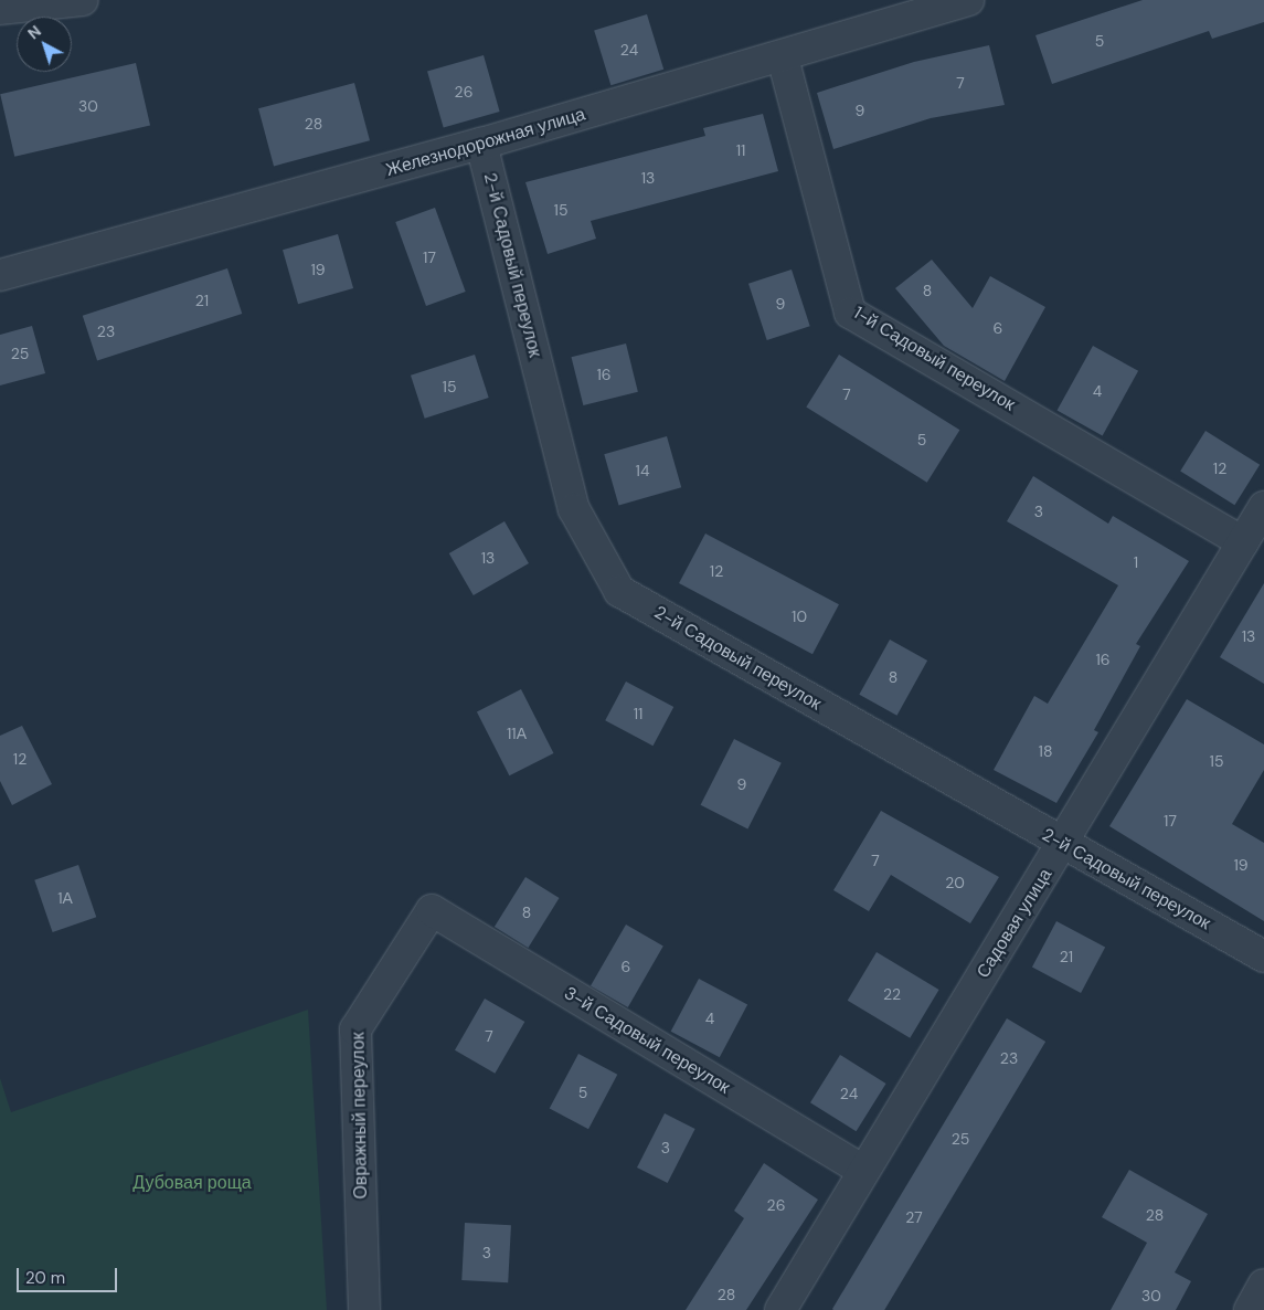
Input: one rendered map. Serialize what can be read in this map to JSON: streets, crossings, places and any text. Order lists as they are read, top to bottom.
{
  "streets": {
    "street": [
      "Железнодорожная улица",
      "2-й Садовый переулок",
      "1-й Садовый переулок",
      "Садовая улица",
      "3-й Садовый переулок",
      "Овражный переулок"
    ]
  },
  "crossings": [
    ["Железнодорожная улица", "2-й Садовый переулок"],
    ["Железнодорожная улица", "1-й Садовый переулок"],
    ["2-й Садовый переулок", "Садовая улица"],
    ["1-й Садовый переулок", "Садовая улица"],
    ["Садовая улица", "3-й Садовый переулок"],
    ["3-й Садовый переулок", "Овражный переулок"]
  ],
  "parks": ["Дубовая роща"],
  "house_numbers": [
    "5",
    "24",
    "7",
    "26",
    "30",
    "9",
    "28",
    "11",
    "13",
    "15",
    "17",
    "19",
    "8",
    "21",
    "9",
    "6",
    "23",
    "25",
    "16",
    "15",
    "4",
    "7",
    "5",
    "12",
    "14",
    "3",
    "13",
    "1",
    "12",
    "10",
    "13",
    "16",
    "8",
    "11",
    "11А",
    "18",
    "12",
    "15",
    "9",
    "17",
    "7",
    "19",
    "20",
    "1А",
    "8",
    "21",
    "6",
    "22",
    "4",
    "7",
    "23",
    "5",
    "24",
    "25",
    "3",
    "26",
    "28",
    "27",
    "3",
    "28",
    "30"
  ],
  "scale_bar": "20 m",
  "north": "top left"
}
